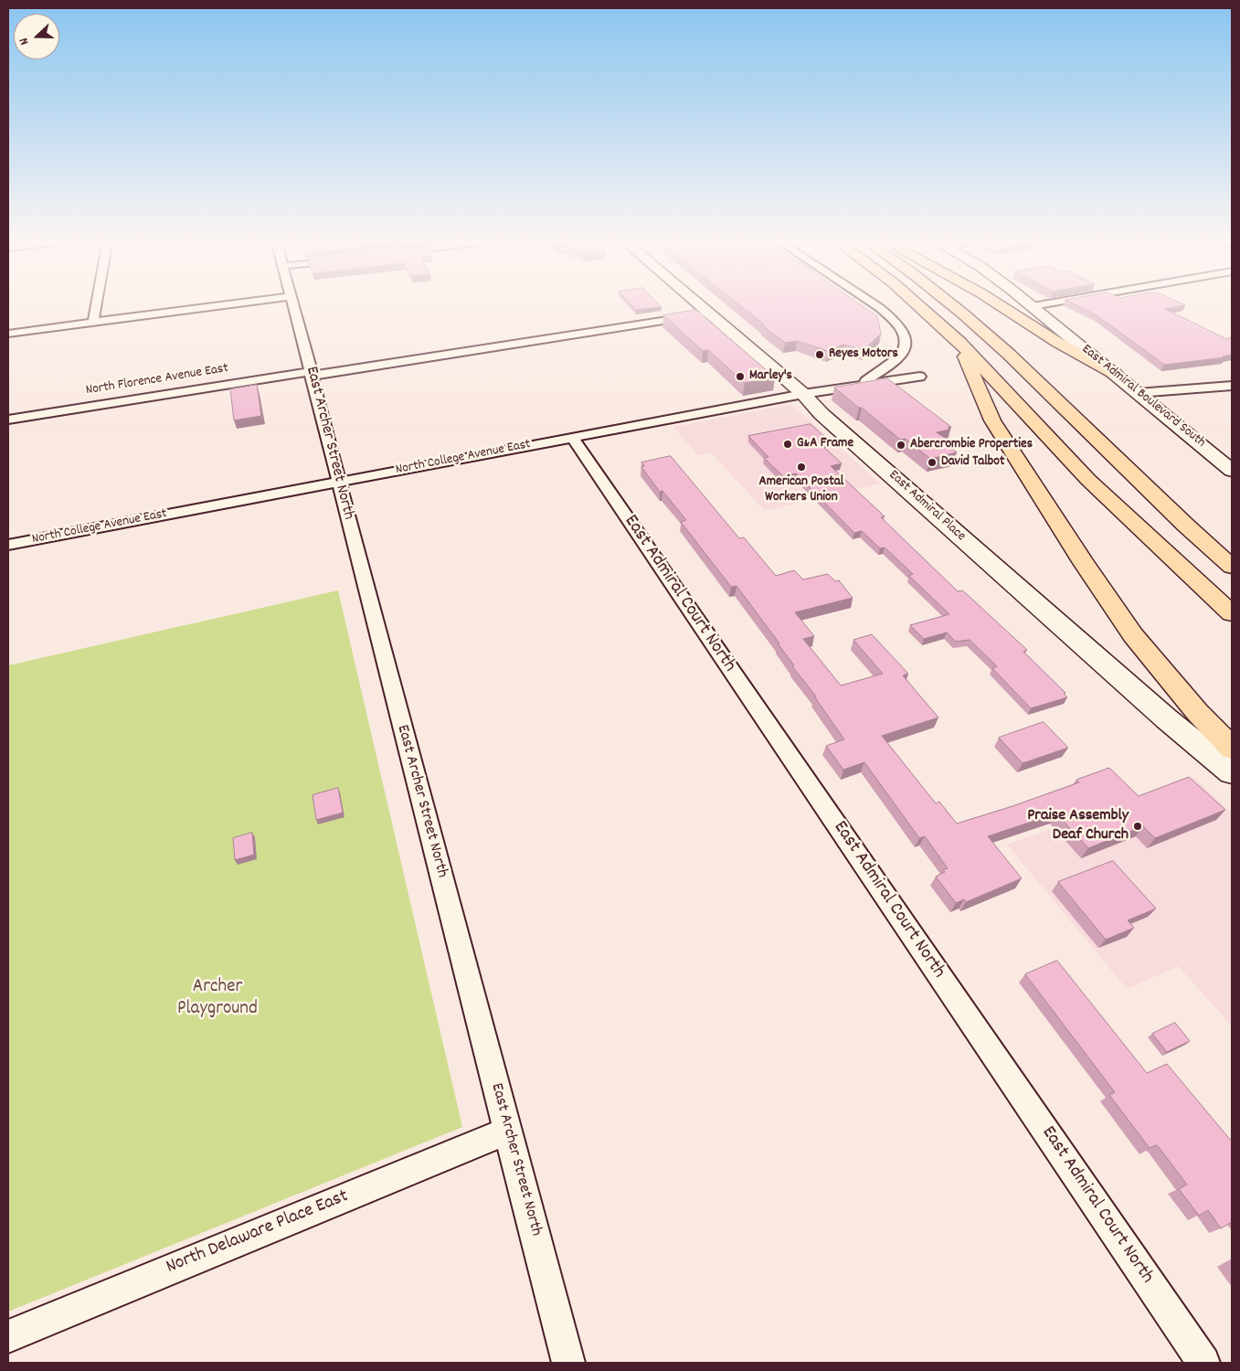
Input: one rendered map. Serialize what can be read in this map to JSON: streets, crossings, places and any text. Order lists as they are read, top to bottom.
{
  "streets": {
    "main road": ["East Admiral Boulevard South", "East Admiral Place"],
    "street": [
      "North Florence Avenue East",
      "East Archer Street North",
      "North College Avenue East",
      "East Admiral Court North",
      "North Delaware Place East"
    ]
  },
  "crossings": [
    ["North Florence Avenue East", "East Archer Street North"],
    ["North Florence Avenue East", "East Admiral Place"],
    ["East Archer Street North", "North College Avenue East"],
    ["East Archer Street North", "North Delaware Place East"],
    ["North College Avenue East", "East Admiral Place"],
    ["North College Avenue East", "East Admiral Court North"]
  ],
  "parks": ["Archer Playground"],
  "places": [
    "Reyes Motors",
    "Marley's",
    "G&A Frame",
    "Abercrombie Properties",
    "David Talbot",
    "American Postal Workers Union",
    "Praise Assembly Deaf Church"
  ],
  "north": "left"
}
